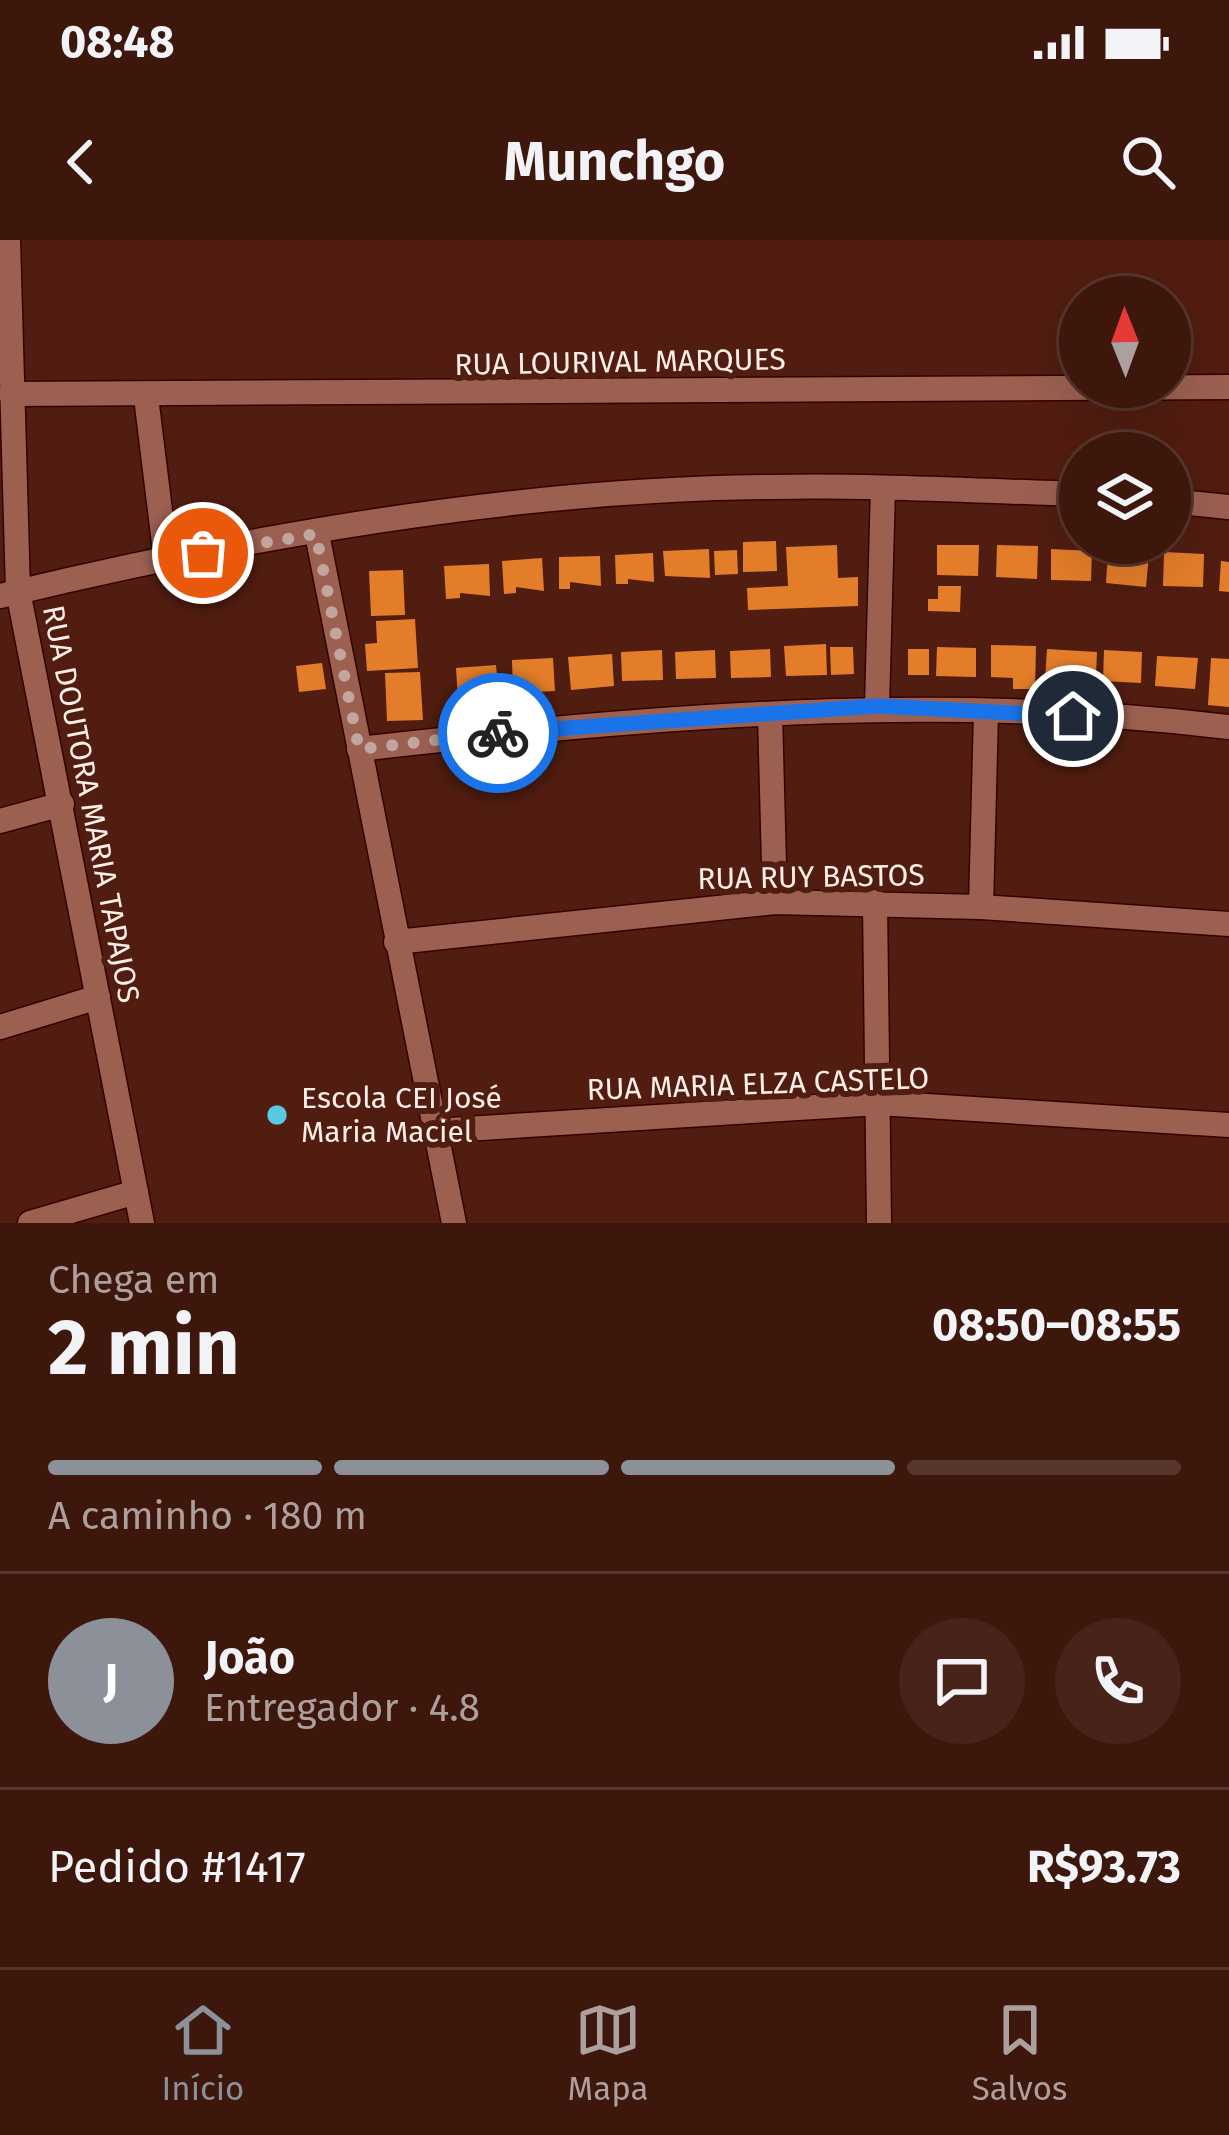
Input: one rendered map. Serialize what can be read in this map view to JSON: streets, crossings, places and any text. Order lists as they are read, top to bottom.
{
  "streets": {
    "street": [
      "RUA LOURIVAL MARQUES",
      "RUA DOUTORA MARIA TAPAJOS",
      "RUA RUY BASTOS",
      "RUA MARIA ELZA CASTELO"
    ]
  },
  "crossings": [
    ["RUA LOURIVAL MARQUES", "RUA DOUTORA MARIA TAPAJOS"]
  ],
  "places": ["Escola CEI José Maria Maciel"],
  "north": "top",
  "page": {
    "status": "08:48",
    "header": "Munchgo",
    "heading": ["2 min", "Chega em", "08:50–08:55"],
    "panel": [
      "João",
      "Entregador · 4.8",
      "Pedido #1417",
      "R$93.73"
    ],
    "bar": "A caminho · 180 m",
    "round": "J",
    "tabs": ["Início", "Mapa", "Salvos"]
  }
}
